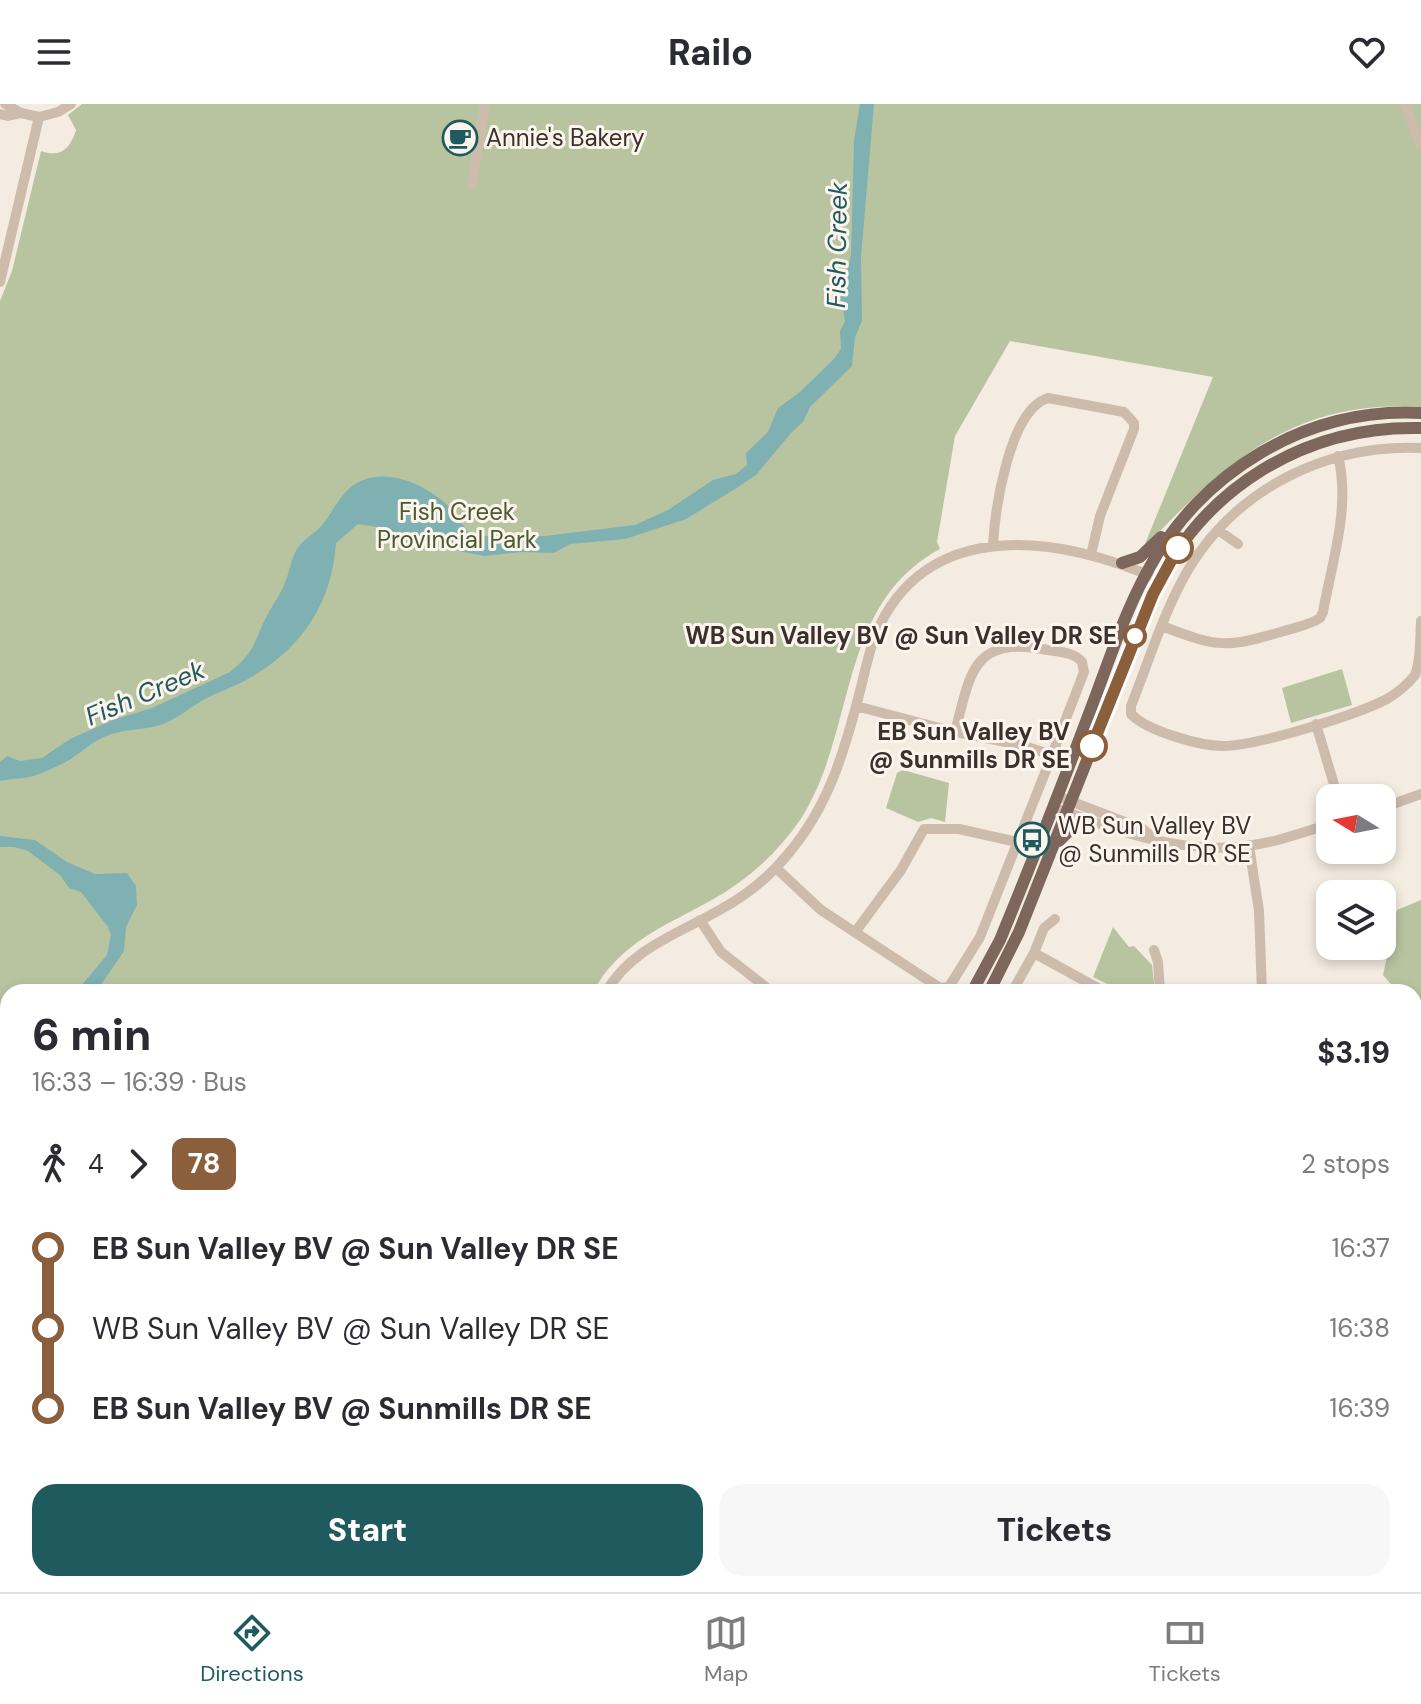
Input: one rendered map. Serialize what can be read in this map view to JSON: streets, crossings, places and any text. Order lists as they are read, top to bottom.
{
  "water": ["Fish Creek"],
  "parks": ["Fish Creek Provincial Park"],
  "places": {
    "cafe": ["Annie's Bakery"],
    "other": ["WB Sun Valley BV @ Sun Valley DR SE", "EB Sun Valley BV @ Sunmills DR SE"],
    "bus stop": ["WB Sun Valley BV @ Sunmills DR SE"]
  },
  "lines": ["bus line 78"],
  "north": "left",
  "page": {
    "header": "Railo",
    "heading": ["6 min", "16:33 – 16:39 · Bus", "$3.19"],
    "legs": ["4", "78", "2 stops"],
    "list": [
      {
        "name": "EB Sun Valley BV @ Sun Valley DR SE",
        "value": "16:37"
      },
      {
        "name": "WB Sun Valley BV @ Sun Valley DR SE",
        "value": "16:38"
      },
      {
        "name": "EB Sun Valley BV @ Sunmills DR SE",
        "value": "16:39"
      }
    ],
    "buttons": ["Start", "Tickets"],
    "tabs": ["Directions", "Map", "Tickets"]
  }
}
